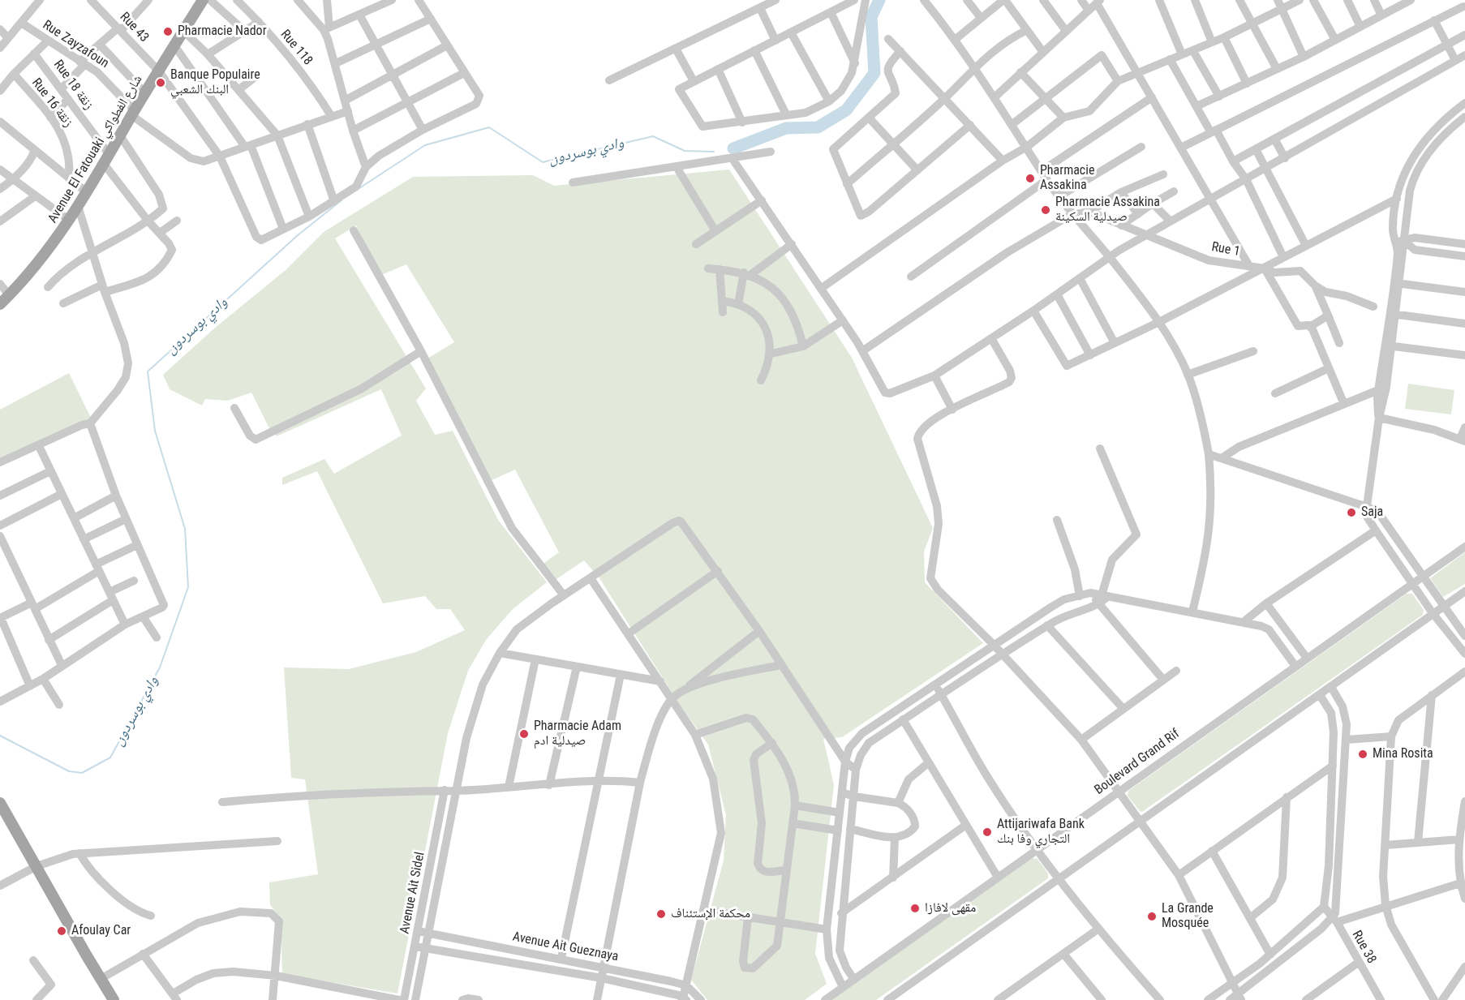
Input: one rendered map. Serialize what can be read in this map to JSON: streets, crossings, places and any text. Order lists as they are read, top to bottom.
{
  "streets": {
    "main road": ["Avenue El Fatouaki شارع الفطواكي"],
    "street": [
      "Rue 43",
      "Rue Zayzafoun",
      "Rue 118",
      "Rue 18 زنقة",
      "Rue 16 زنقة",
      "Rue 1",
      "Boulevard Grand Rif",
      "Avenue Ait Sidel",
      "Avenue Ait Gueznaya",
      "Rue 38"
    ]
  },
  "crossings": [
    ["Rue 43", "Rue Zayzafoun"],
    ["Rue 43", "Avenue El Fatouaki شارع الفطواكي"],
    ["Rue Zayzafoun", "Avenue El Fatouaki شارع الفطواكي"],
    ["Rue 18 زنقة", "Avenue El Fatouaki شارع الفطواكي"],
    ["Avenue Ait Sidel", "Avenue Ait Gueznaya"]
  ],
  "water": ["وادي بوسردون"],
  "places": [
    "Pharmacie Nador",
    "Banque Populaire البنك الشعبي",
    "Pharmacie Assakina",
    "Pharmacie Assakina صيدلية السكينة",
    "Saja",
    "Pharmacie Adam صيدلية ادم",
    "Mina Rosita",
    "Attijariwafa Bank التجاري وفا بنك",
    "مقهى لافازا",
    "محكمة الإستئناف",
    "La Grande Mosquée",
    "Afoulay Car"
  ]
}
